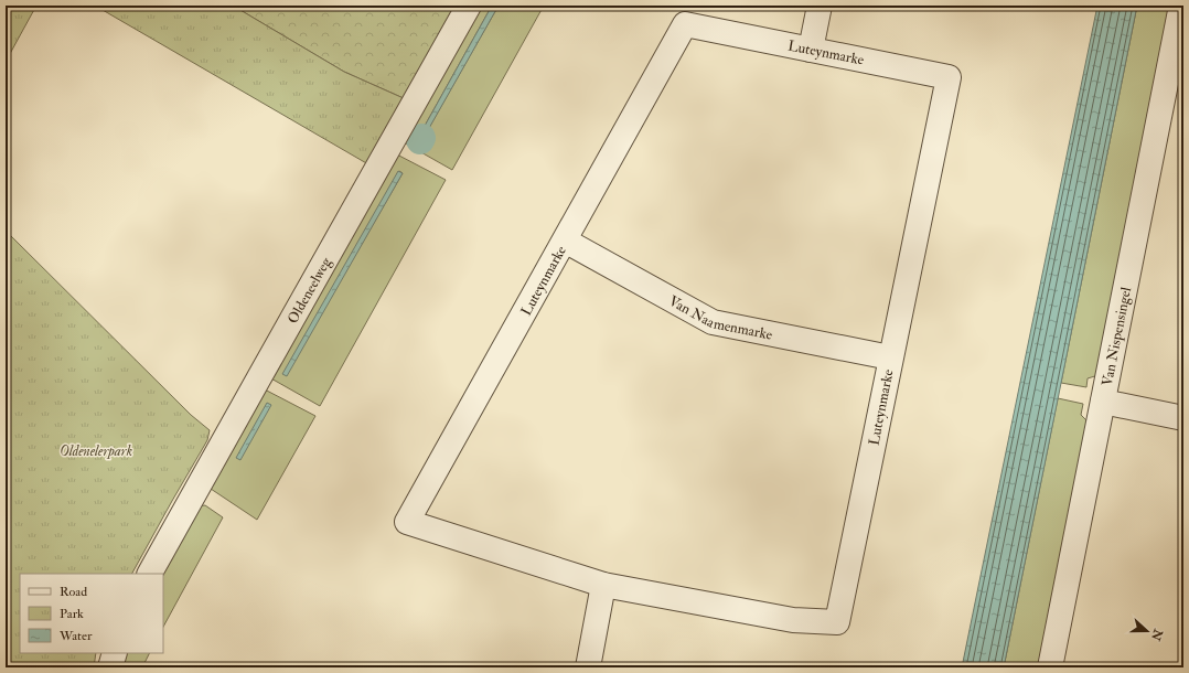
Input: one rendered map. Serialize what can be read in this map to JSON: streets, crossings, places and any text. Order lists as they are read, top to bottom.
{
  "streets": {
    "street": [
      "Luteynmarke",
      "Oldeneelweg",
      "Van Naamenmarke",
      "Van Nispensingel"
    ]
  },
  "crossings": [
    ["Luteynmarke", "Van Naamenmarke"]
  ],
  "parks": ["Oldenelerpark"],
  "legend": ["Road", "Park", "Water"],
  "north": "right"
}
